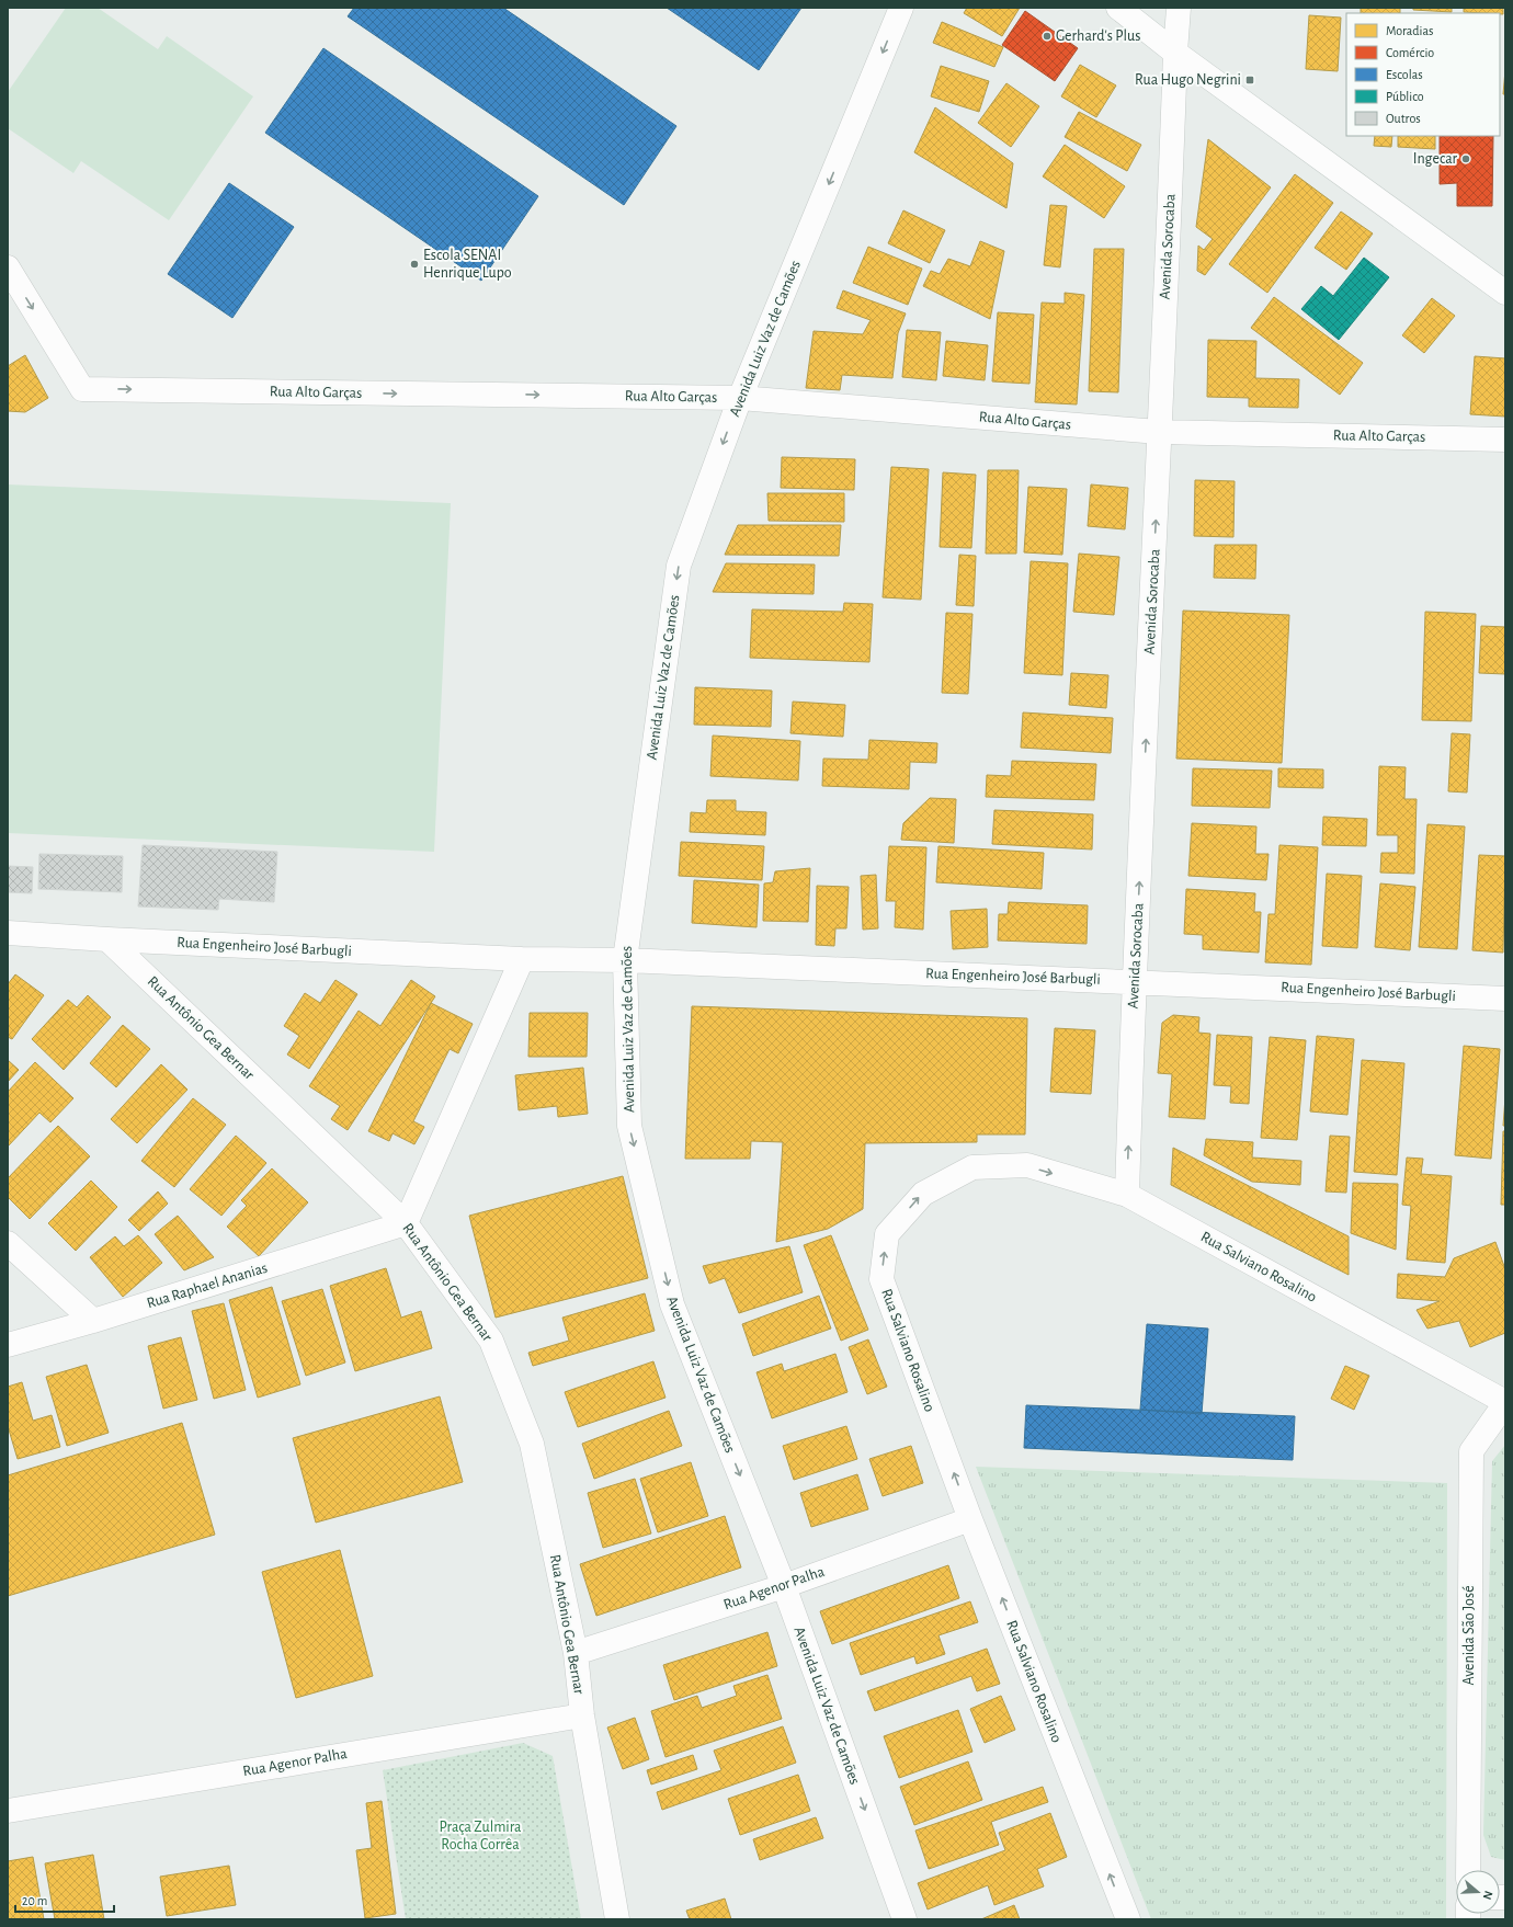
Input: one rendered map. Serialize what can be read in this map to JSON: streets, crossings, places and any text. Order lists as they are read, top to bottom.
{
  "streets": {
    "street": [
      "Avenida Sorocaba",
      "Avenida Luiz Vaz de Camões",
      "Rua Alto Garças",
      "Rua Engenheiro José Barbugli",
      "Rua Antônio Gea Bernar",
      "Rua Salviano Rosalino",
      "Rua Raphael Ananias",
      "Rua Agenor Palha",
      "Avenida São José"
    ]
  },
  "crossings": [
    ["Avenida Sorocaba", "Rua Alto Garças"],
    ["Avenida Sorocaba", "Rua Engenheiro José Barbugli"],
    ["Avenida Sorocaba", "Rua Salviano Rosalino"],
    ["Avenida Luiz Vaz de Camões", "Rua Alto Garças"],
    ["Avenida Luiz Vaz de Camões", "Rua Engenheiro José Barbugli"],
    ["Avenida Luiz Vaz de Camões", "Rua Agenor Palha"],
    ["Rua Engenheiro José Barbugli", "Rua Antônio Gea Bernar"],
    ["Rua Antônio Gea Bernar", "Rua Raphael Ananias"],
    ["Rua Antônio Gea Bernar", "Rua Agenor Palha"],
    ["Rua Salviano Rosalino", "Rua Agenor Palha"],
    ["Rua Salviano Rosalino", "Avenida São José"]
  ],
  "one_way": ["Avenida Sorocaba", "Avenida Luiz Vaz de Camões", "Rua Alto Garças"],
  "parks": ["Praça Zulmira Rocha Corrêa"],
  "places": {
    "other": ["Gerhard's Plus", "Ingecar", "Escola SENAI Henrique Lupo"],
    "transit": ["Rua Hugo Negrini"]
  },
  "legend": [
    "Moradias",
    "Comércio",
    "Escolas",
    "Público",
    "Outros"
  ],
  "scale_bar": "20 m",
  "north": "right"
}
